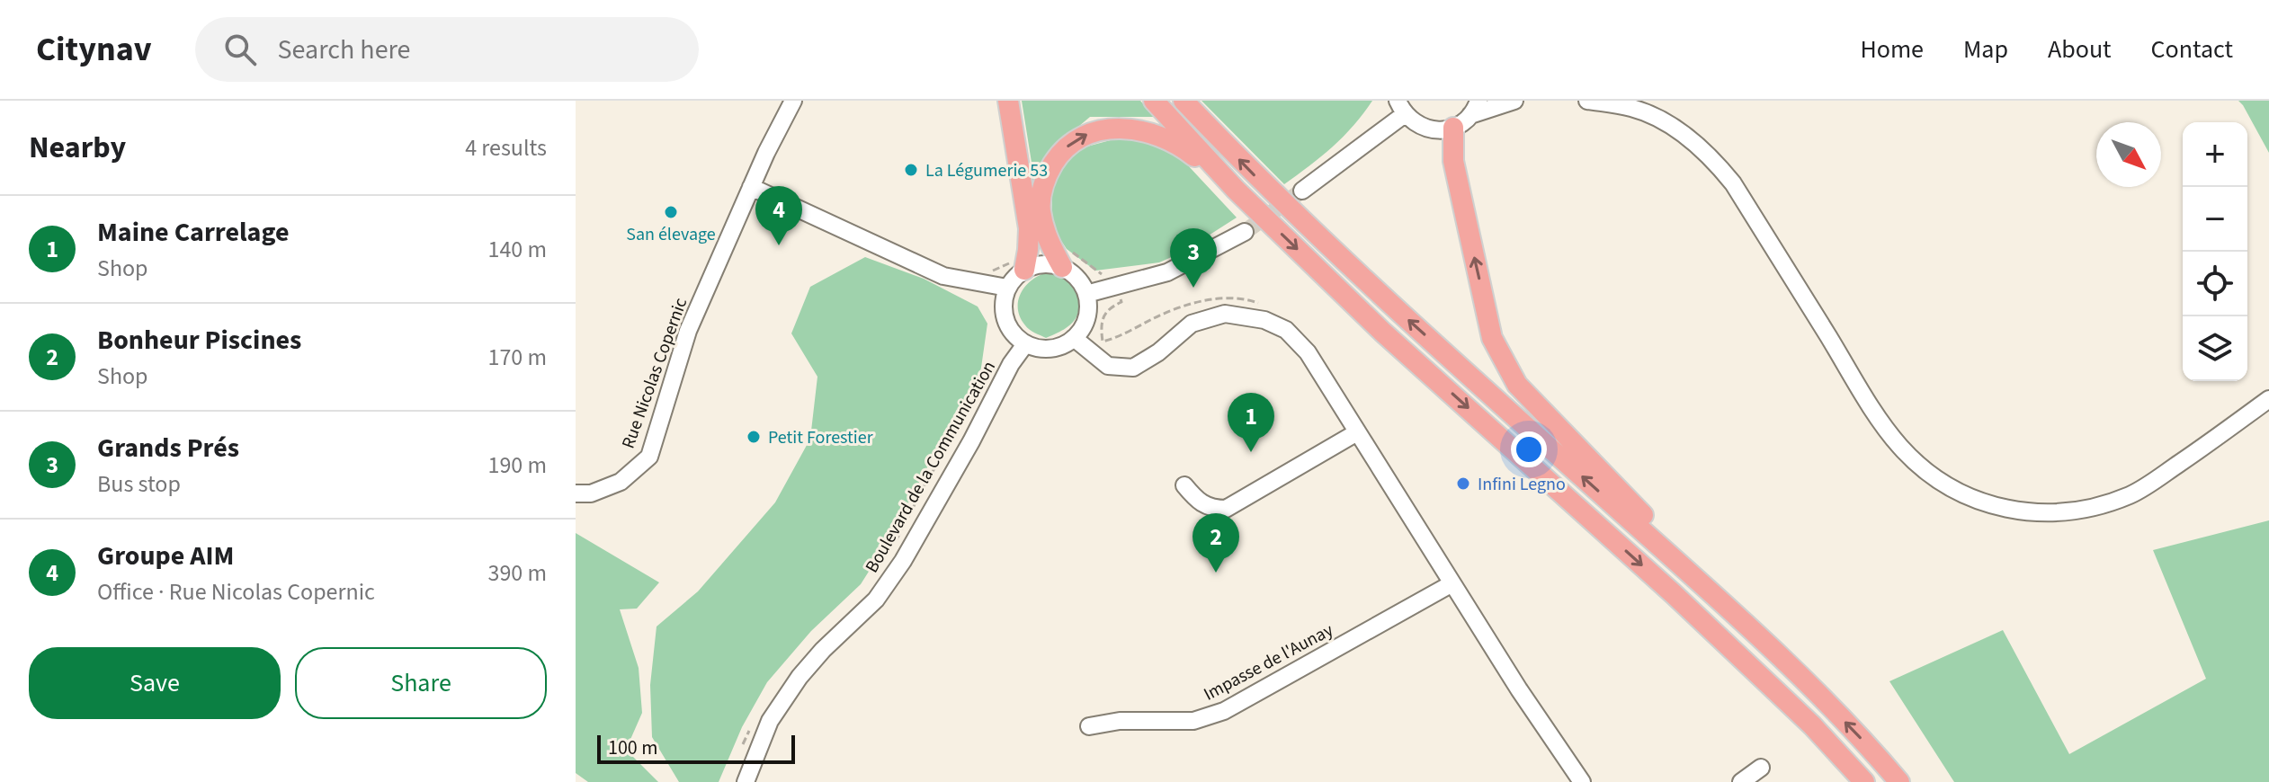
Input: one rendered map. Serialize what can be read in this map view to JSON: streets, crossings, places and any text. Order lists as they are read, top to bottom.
{
  "streets": {
    "street": ["Rue Nicolas Copernic", "Boulevard de la Communication", "Impasse de l'Aunay"]
  },
  "places": [
    "La Légumerie 53",
    "San élevage",
    "Petit Forestier",
    "Infini Legno"
  ],
  "scale_bar": "100 m",
  "north": "bottom right",
  "page": {
    "header": "Citynav",
    "search": "Search here",
    "nav": [
      "Home",
      "Map",
      "About",
      "Contact"
    ],
    "heading": ["Nearby", "4 results"],
    "map_buttons": ["+", "−"],
    "pins": [
      "4",
      "3",
      "1",
      "2"
    ],
    "list": [
      {
        "mark": "1",
        "name": "Maine Carrelage",
        "note": "Shop",
        "value": "140 m"
      },
      {
        "mark": "2",
        "name": "Bonheur Piscines",
        "note": "Shop",
        "value": "170 m"
      },
      {
        "mark": "3",
        "name": "Grands Prés",
        "note": "Bus stop",
        "value": "190 m"
      },
      {
        "mark": "4",
        "name": "Groupe AIM",
        "note": "Office · Rue Nicolas Copernic",
        "value": "390 m"
      }
    ],
    "buttons": ["Save", "Share"],
    "scale": "100 m"
  }
}
